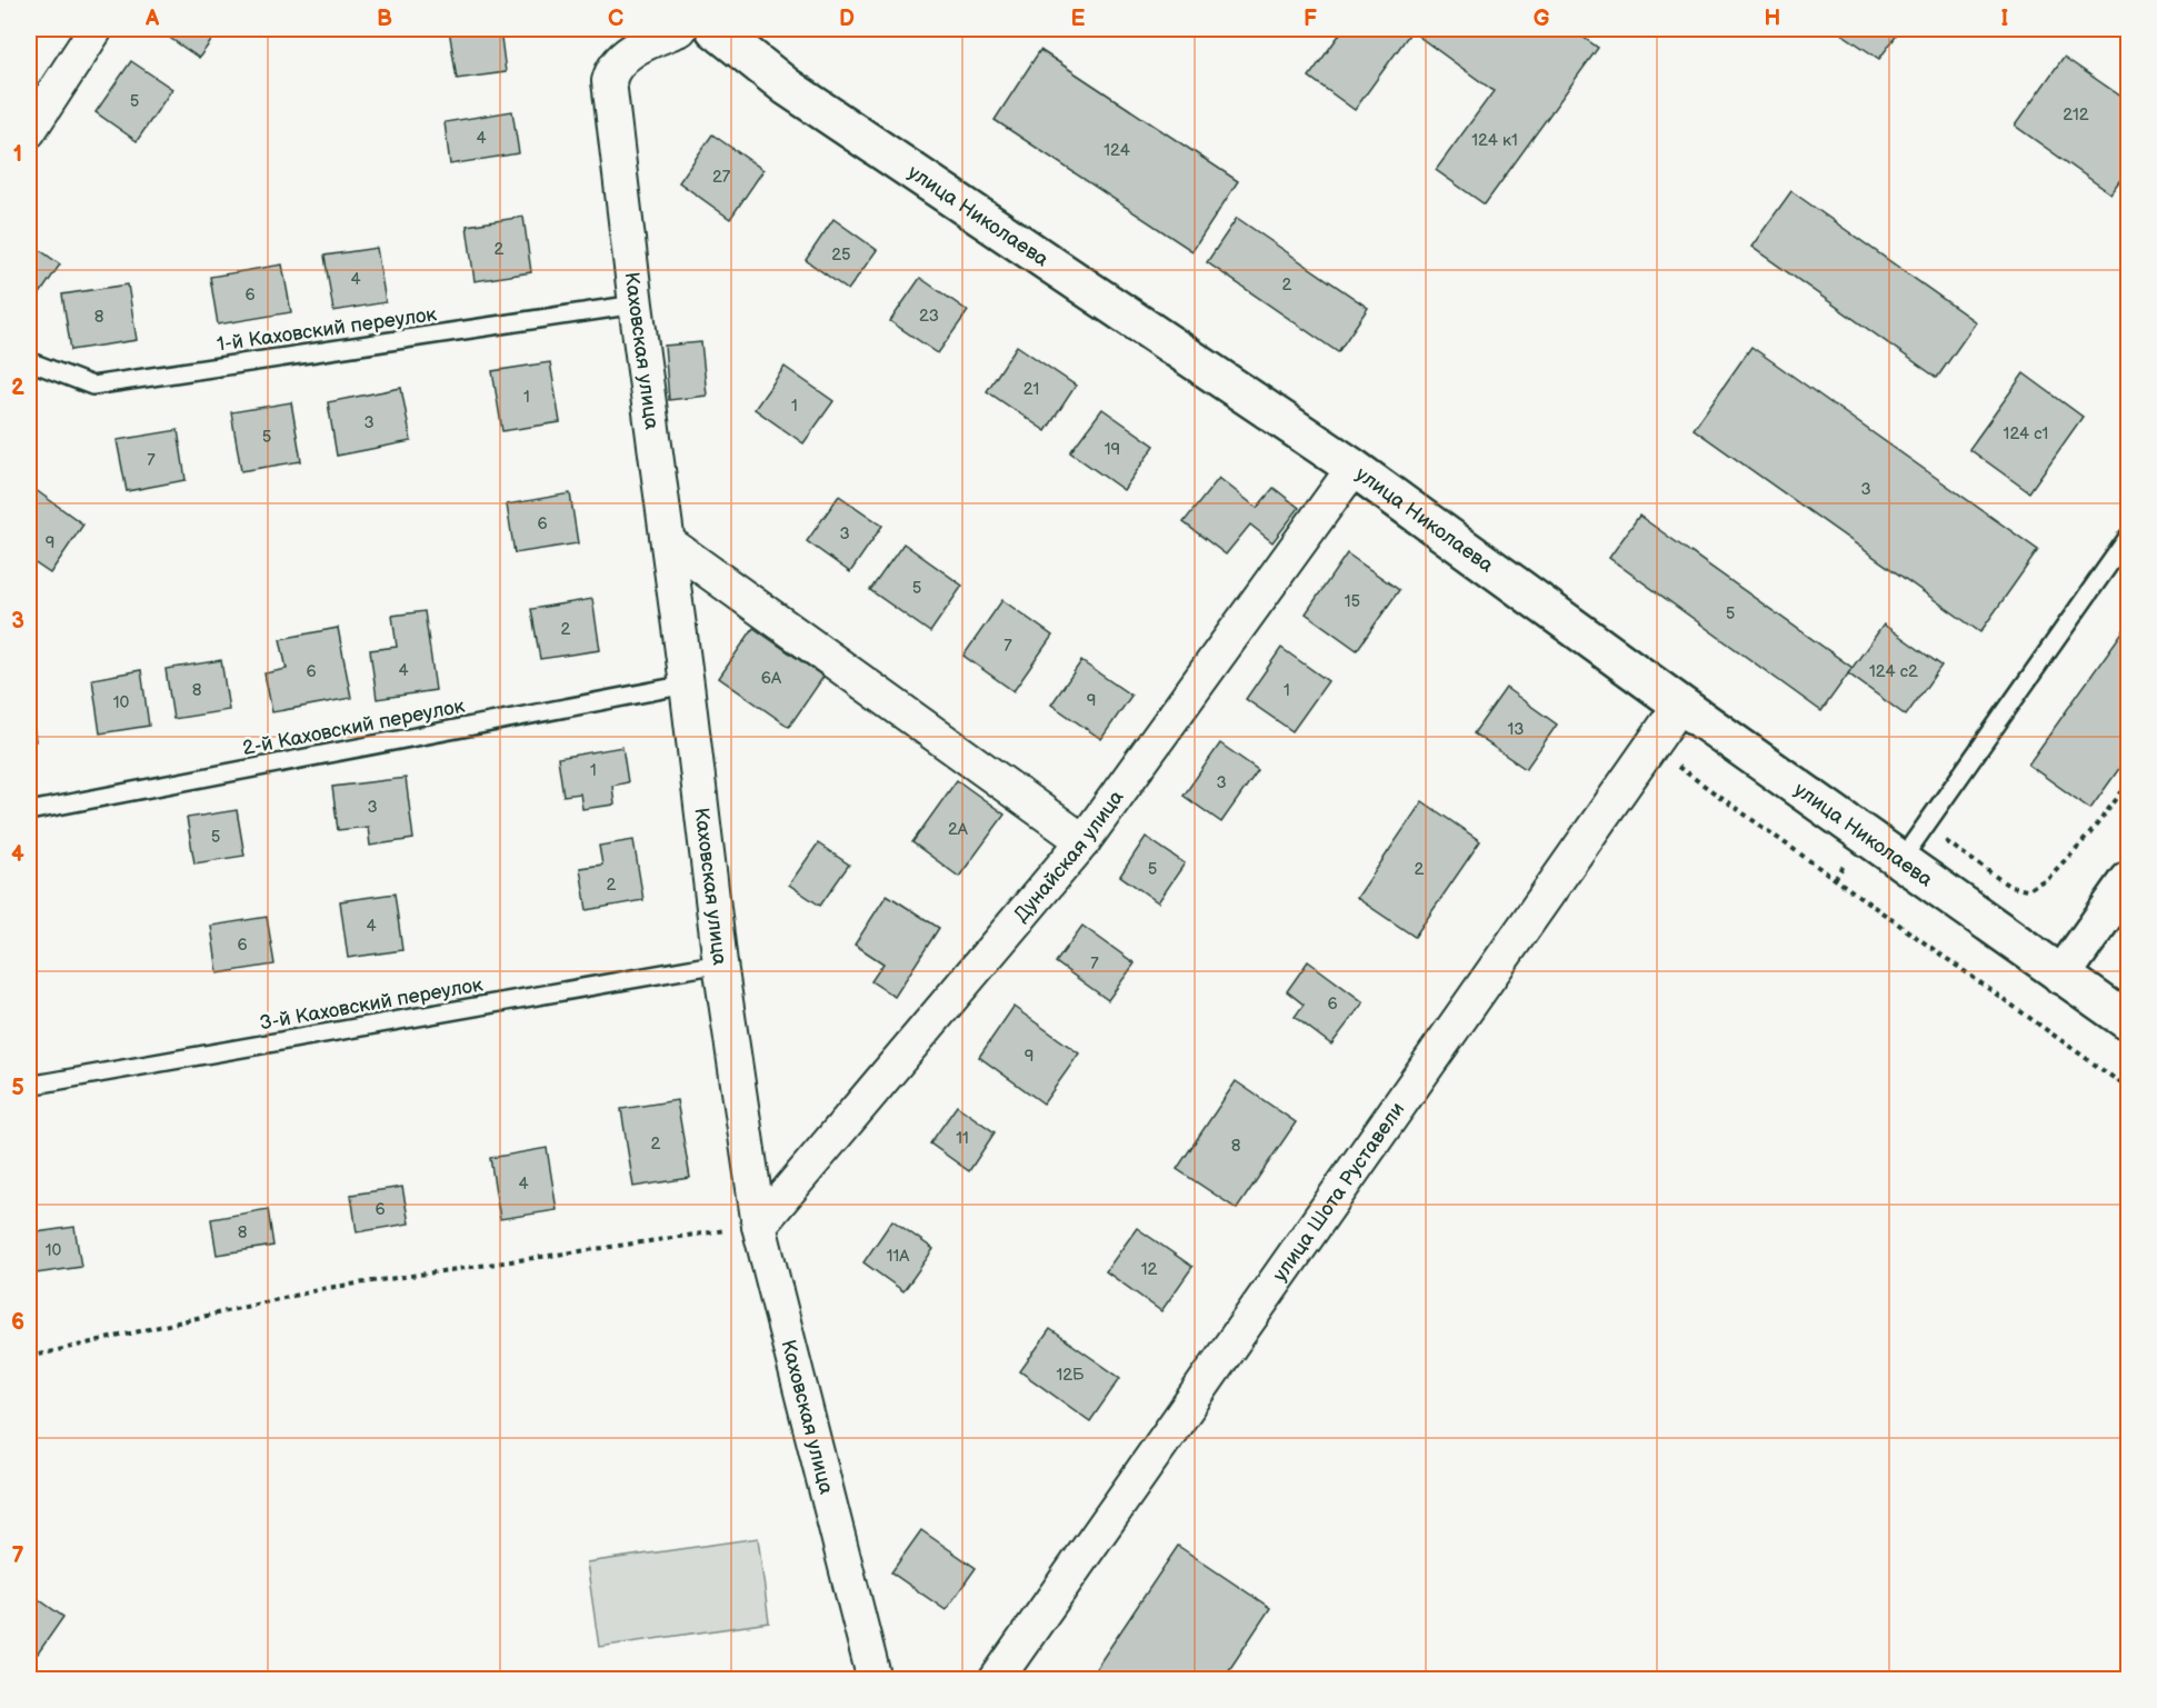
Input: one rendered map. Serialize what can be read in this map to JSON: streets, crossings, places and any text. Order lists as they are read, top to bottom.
{
  "streets": {
    "main road": ["улица Николаева"],
    "street": ["Каховская улица", "Дунайская улица", "улица Шота Руставели"],
    "lane": ["1-й Каховский переулок", "2-й Каховский переулок", "3-й Каховский переулок"]
  },
  "crossings": [
    ["улица Николаева", "Дунайская улица"],
    ["улица Николаева", "улица Шота Руставели"],
    ["1-й Каховский переулок", "Каховская улица"],
    ["Каховская улица", "2-й Каховский переулок"],
    ["Каховская улица", "Дунайская улица"],
    ["Каховская улица", "3-й Каховский переулок"]
  ],
  "house_numbers": [
    "5",
    "212",
    "4",
    "124 к1",
    "124",
    "27",
    "2",
    "25",
    "4",
    "2",
    "6",
    "23",
    "8",
    "21",
    "1",
    "1",
    "3",
    "124 с1",
    "5",
    "19",
    "7",
    "3",
    "6",
    "3",
    "9",
    "5",
    "15",
    "5",
    "2",
    "7",
    "4",
    "6",
    "124 с2",
    "6А",
    "8",
    "1",
    "9",
    "10",
    "13",
    "1",
    "3",
    "3",
    "2А",
    "5",
    "5",
    "2",
    "2",
    "4",
    "6",
    "7",
    "6",
    "9",
    "11",
    "2",
    "8",
    "4",
    "6",
    "8",
    "10",
    "11А",
    "12",
    "12Б"
  ],
  "grid": {
    "columns": [
      "A",
      "B",
      "C",
      "D",
      "E",
      "F",
      "G",
      "H",
      "I"
    ],
    "rows": [
      "1",
      "2",
      "3",
      "4",
      "5",
      "6",
      "7"
    ]
  }
}
